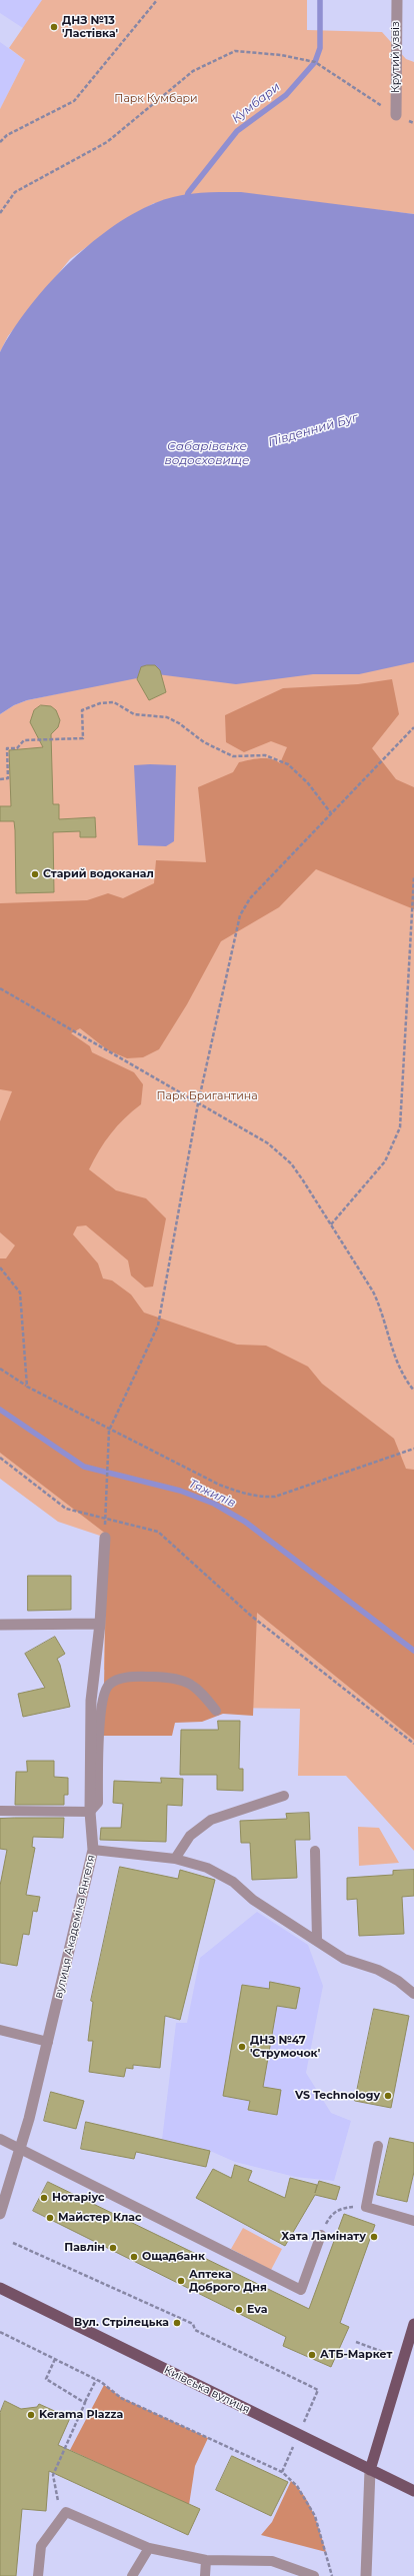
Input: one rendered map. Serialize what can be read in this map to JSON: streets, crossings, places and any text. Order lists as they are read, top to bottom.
{
  "streets": {
    "main road": ["Київська вулиця"],
    "street": ["Крутий узвіз", "вулиця Академіка Янгеля"]
  },
  "water": [
    "Кумбари",
    "Південний Буг",
    "Сабарівське водосховище",
    "Тяжилів"
  ],
  "parks": ["Парк Кумбари", "Парк Бригантина"],
  "places": [
    "ДНЗ №13 'Ластівка'",
    "Старий водоканал",
    "ДНЗ №47 'Струмочок'",
    "VS Technology",
    "Нотаріус",
    "Майстер Клас",
    "Хата Ламінату",
    "Павлін",
    "Ощадбанк",
    "Аптека Доброго Дня",
    "Eva",
    "Вул. Стрілецька",
    "АТБ-Маркет",
    "Kerama Plazza"
  ]
}
